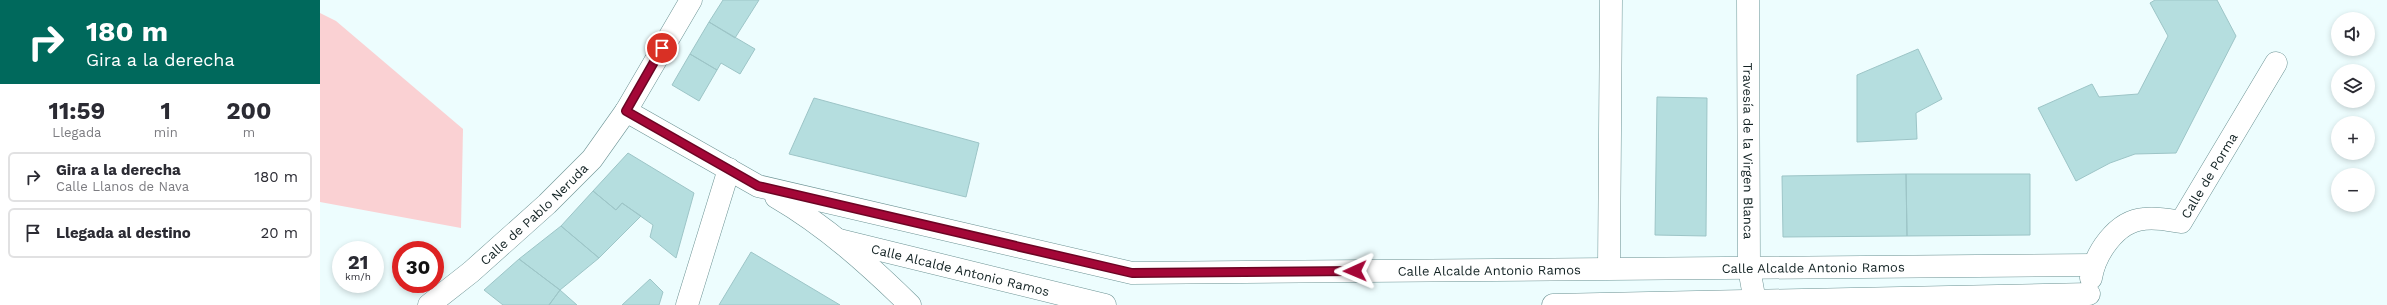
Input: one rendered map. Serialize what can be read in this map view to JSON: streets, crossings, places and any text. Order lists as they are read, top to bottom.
{
  "streets": {
    "street": [
      "Travesía de la Virgen Blanca",
      "Calle de Porma",
      "Calle de Pablo Neruda",
      "Calle Alcalde Antonio Ramos"
    ]
  },
  "crossings": [
    ["Travesía de la Virgen Blanca", "Calle Alcalde Antonio Ramos"],
    ["Calle de Porma", "Calle Alcalde Antonio Ramos"],
    ["Calle de Pablo Neruda", "Calle Alcalde Antonio Ramos"]
  ],
  "page": {
    "turn": ["180 m", "Gira a la derecha"],
    "map_buttons": ["+", "−"],
    "eta": [
      "11:59",
      "Llegada",
      "1",
      "min",
      "200",
      "m"
    ],
    "list": [
      {
        "name": "Gira a la derecha",
        "note": "Calle Llanos de Nava",
        "value": "180 m"
      },
      {
        "name": "Llegada al destino",
        "value": "20 m"
      }
    ],
    "speed": "21 km/h",
    "limit": "30"
  }
}
